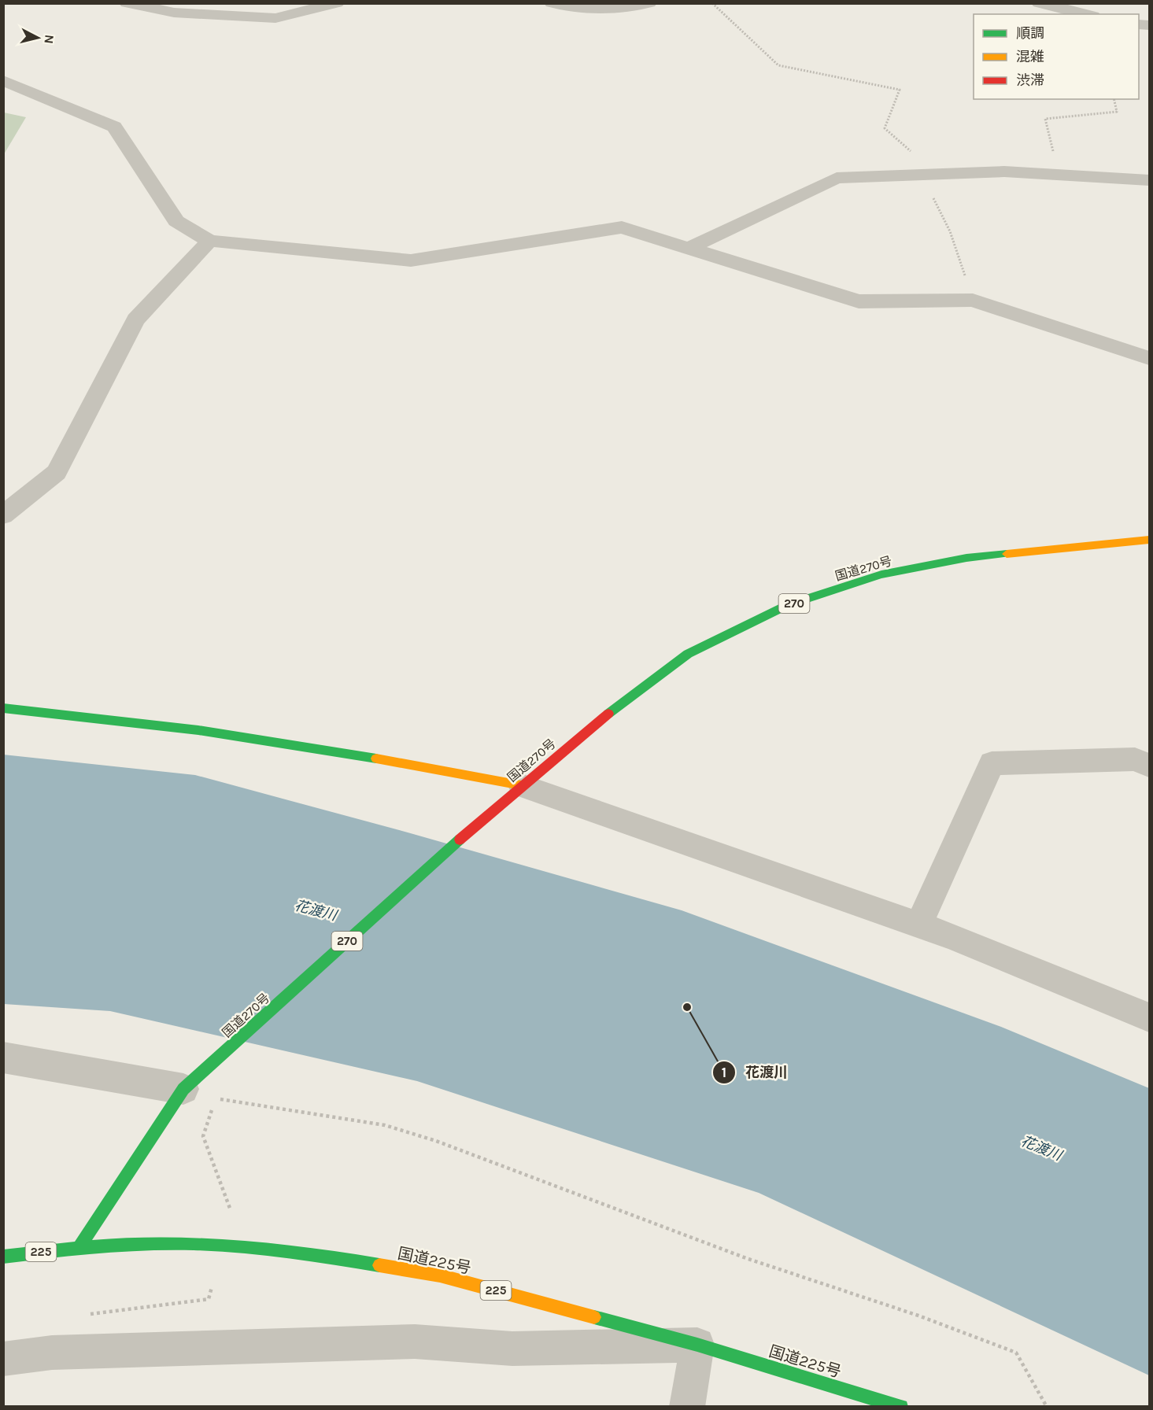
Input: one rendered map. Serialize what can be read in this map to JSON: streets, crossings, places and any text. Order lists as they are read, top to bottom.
{
  "streets": {
    "main road": [
      "国道270号",
      "270",
      "225",
      "国道225号"
    ]
  },
  "crossings": [
    ["国道270号", "国道225号"]
  ],
  "water": ["花渡川"],
  "places": ["花渡川"],
  "legend": ["順調", "混雑", "渋滞"],
  "north": "right"
}
